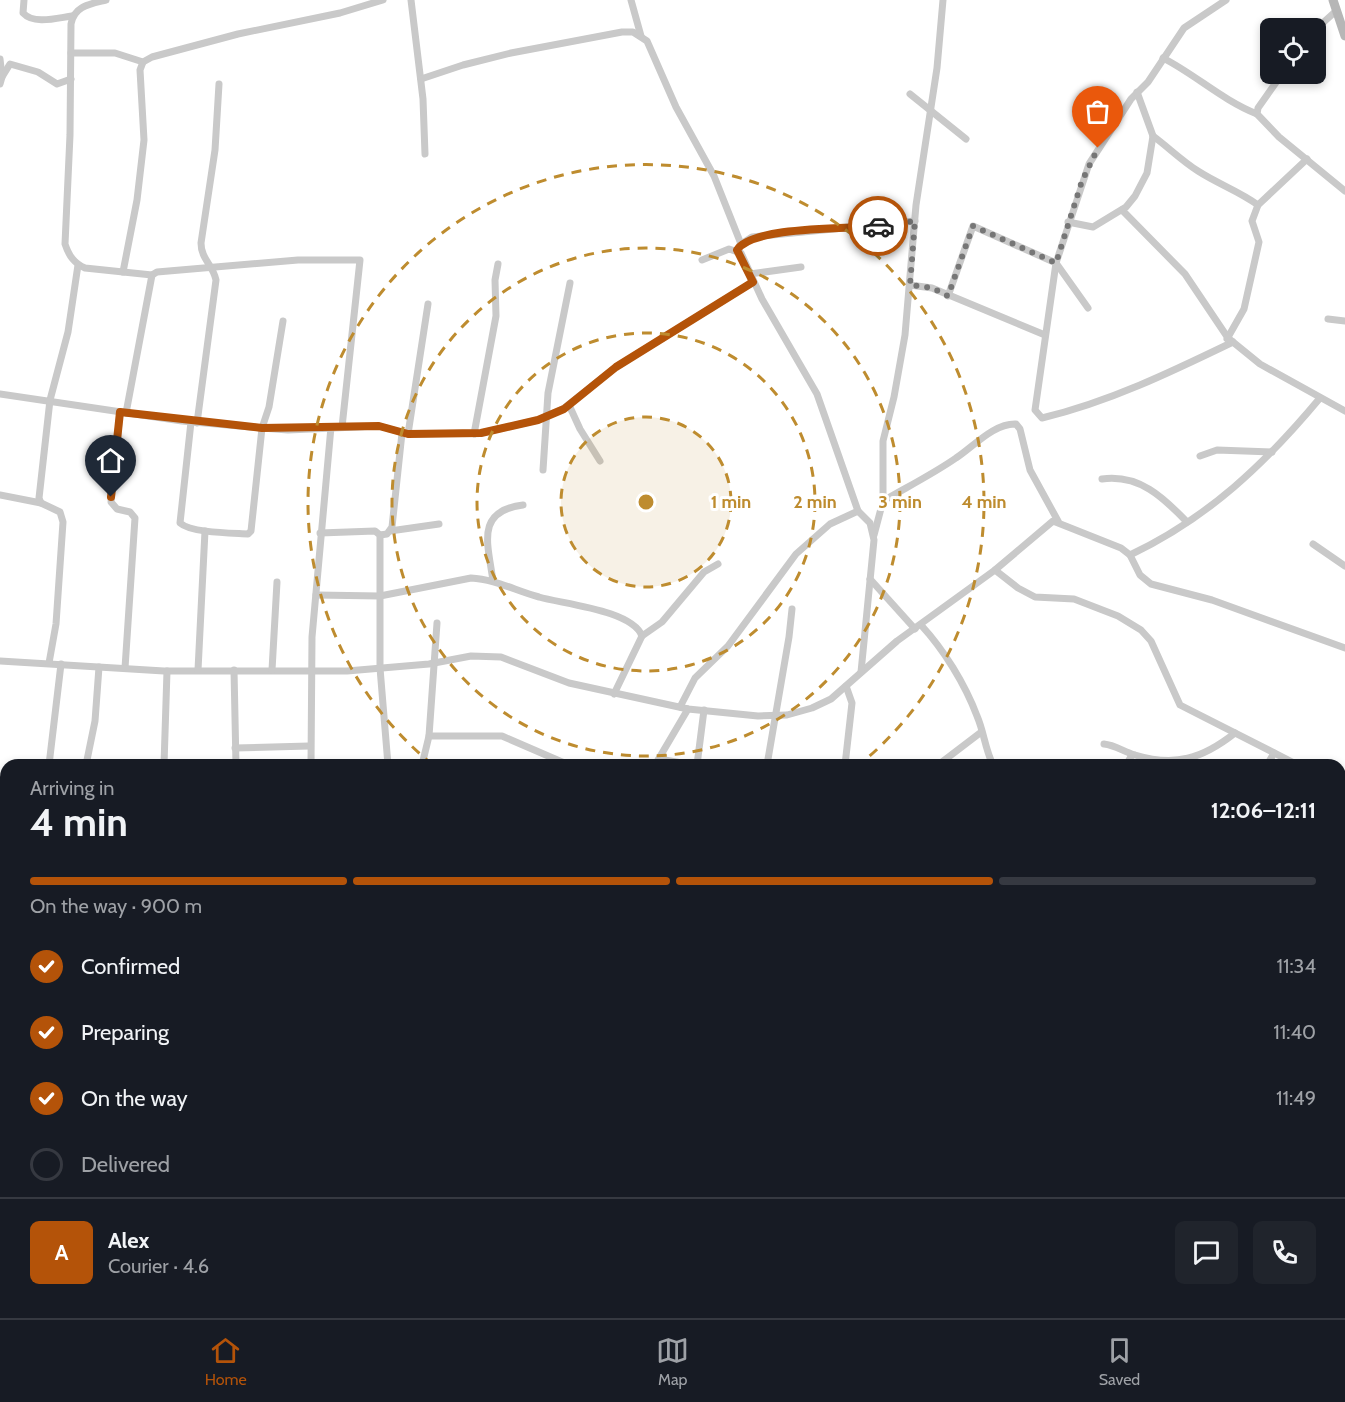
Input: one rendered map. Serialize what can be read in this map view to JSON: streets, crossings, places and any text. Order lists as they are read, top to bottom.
{
  "page": {
    "heading": ["4 min", "Arriving in", "12:06–12:11"],
    "panel": ["Alex", "Courier · 4.6"],
    "bar": "On the way · 900 m",
    "list": [
      ["Confirmed", "11:34"],
      ["Preparing", "11:40"],
      ["On the way", "11:49"],
      "Delivered"
    ],
    "round": "A",
    "tabs": ["Home", "Map", "Saved"]
  },
  "rings": [
    "1 min",
    "2 min",
    "3 min",
    "4 min"
  ]
}
